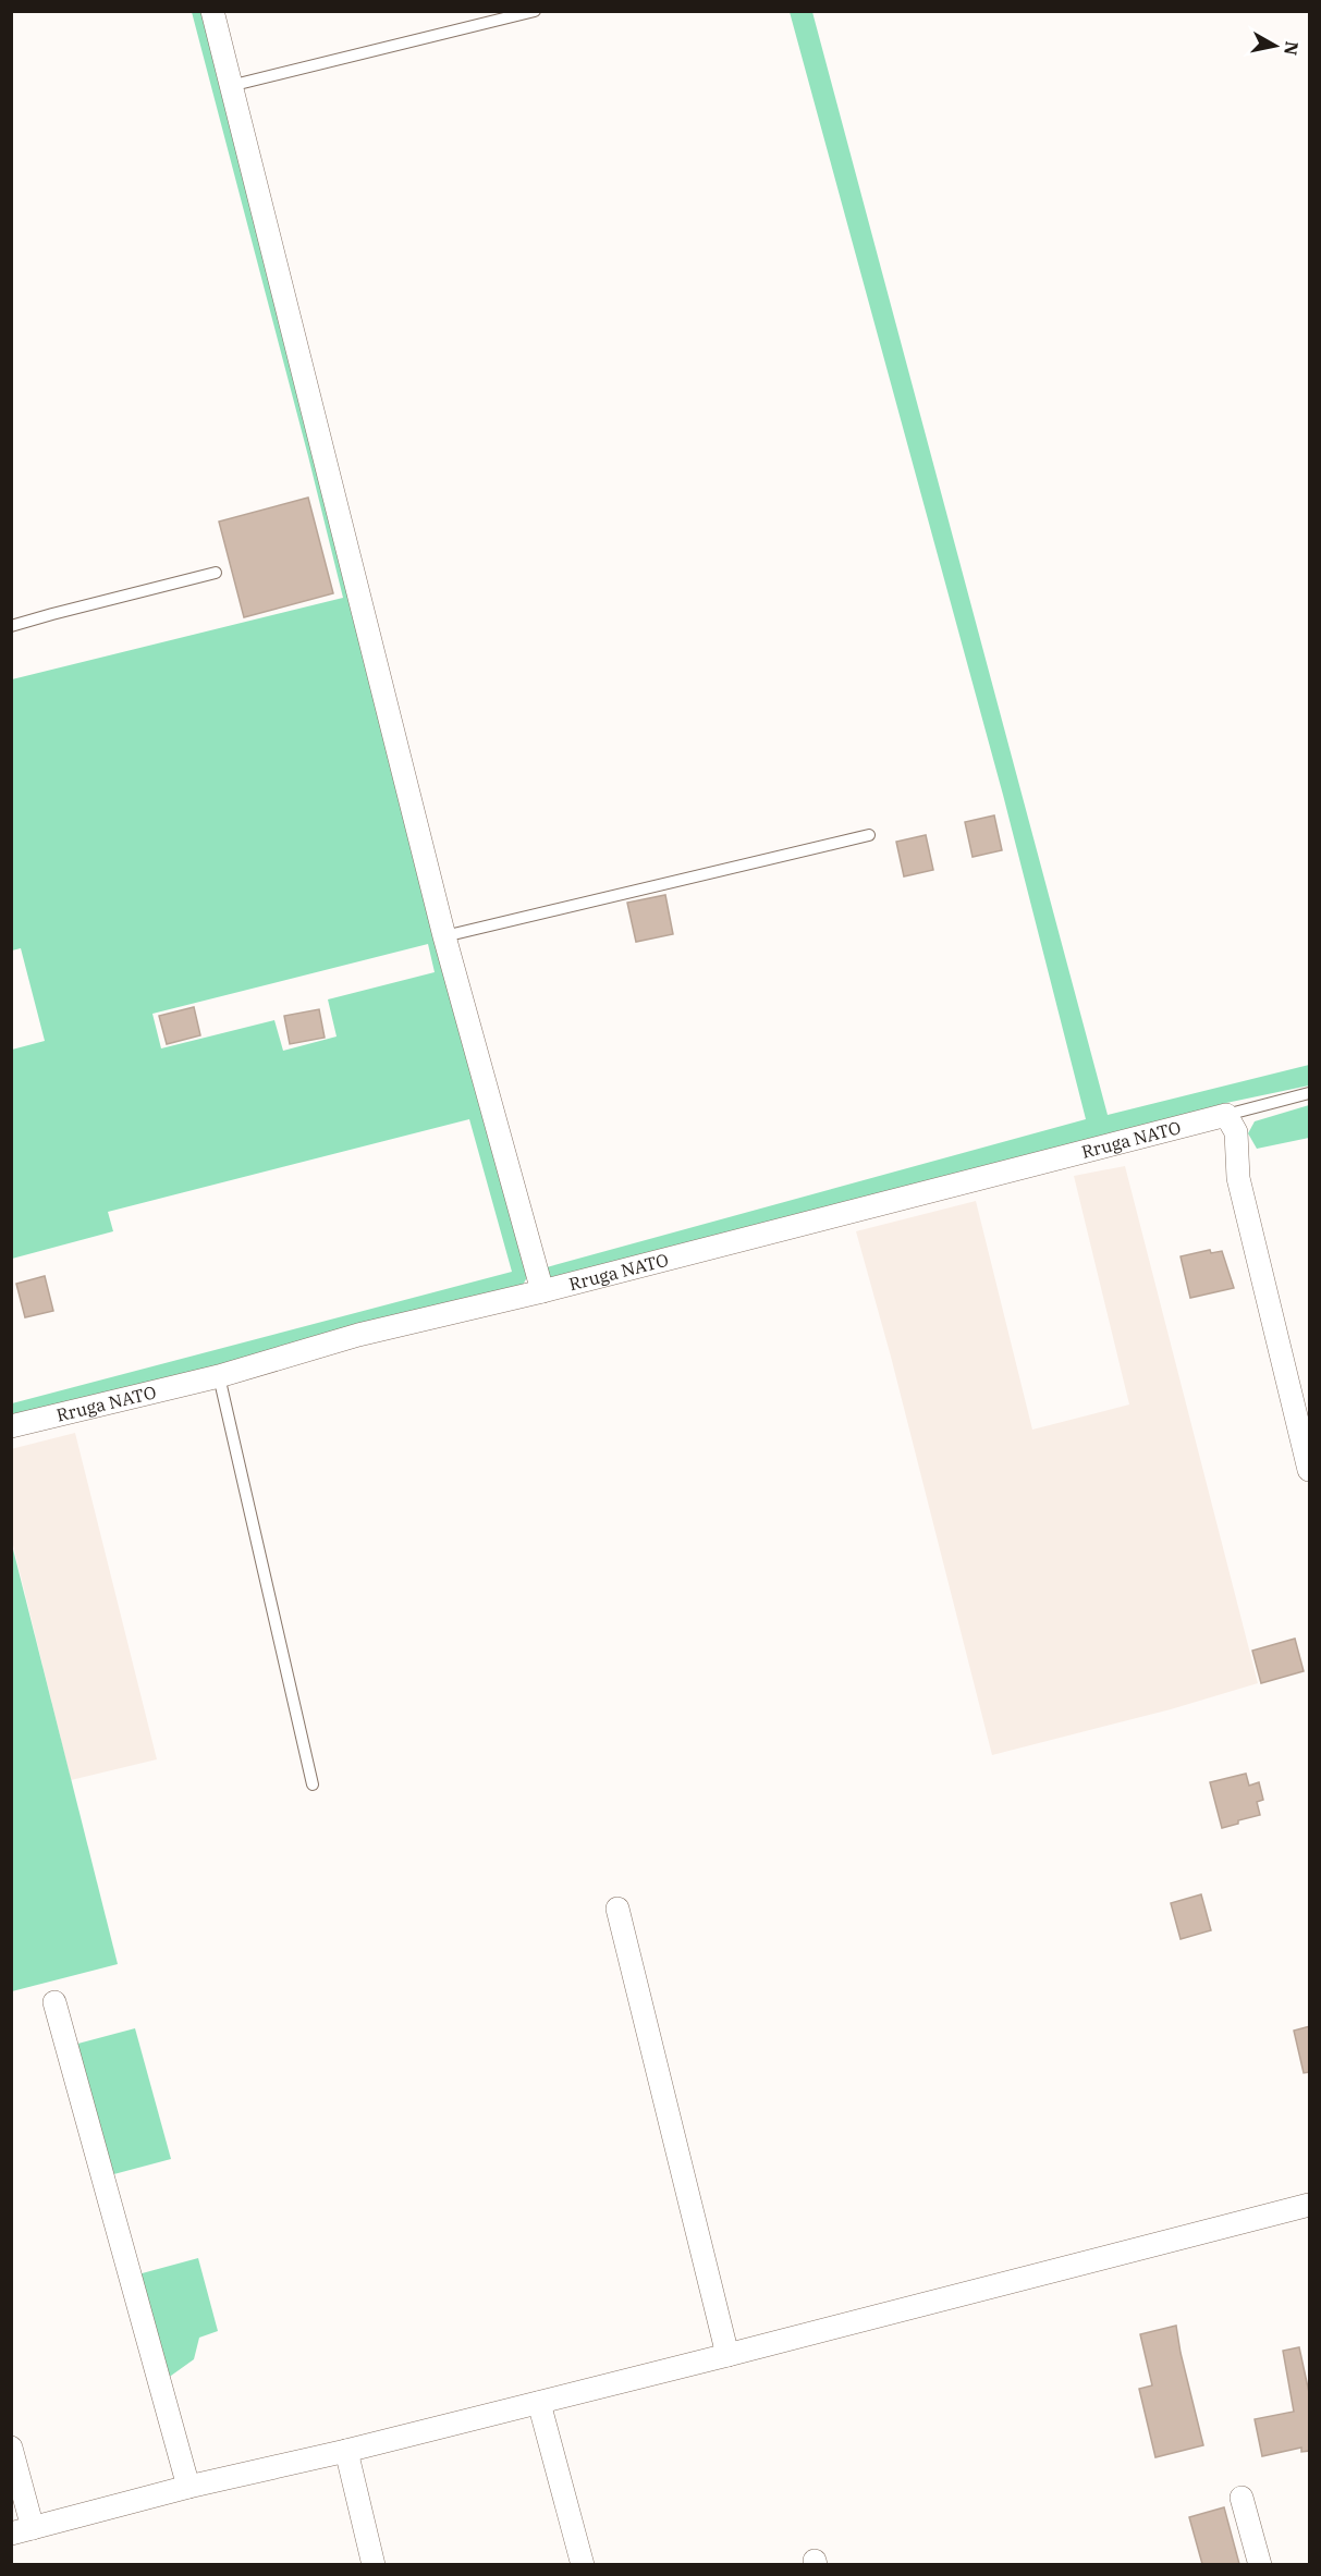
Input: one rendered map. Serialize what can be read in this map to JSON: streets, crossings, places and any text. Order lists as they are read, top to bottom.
{
  "streets": {
    "street": ["Rruga NATO"]
  },
  "north": "right"
}
